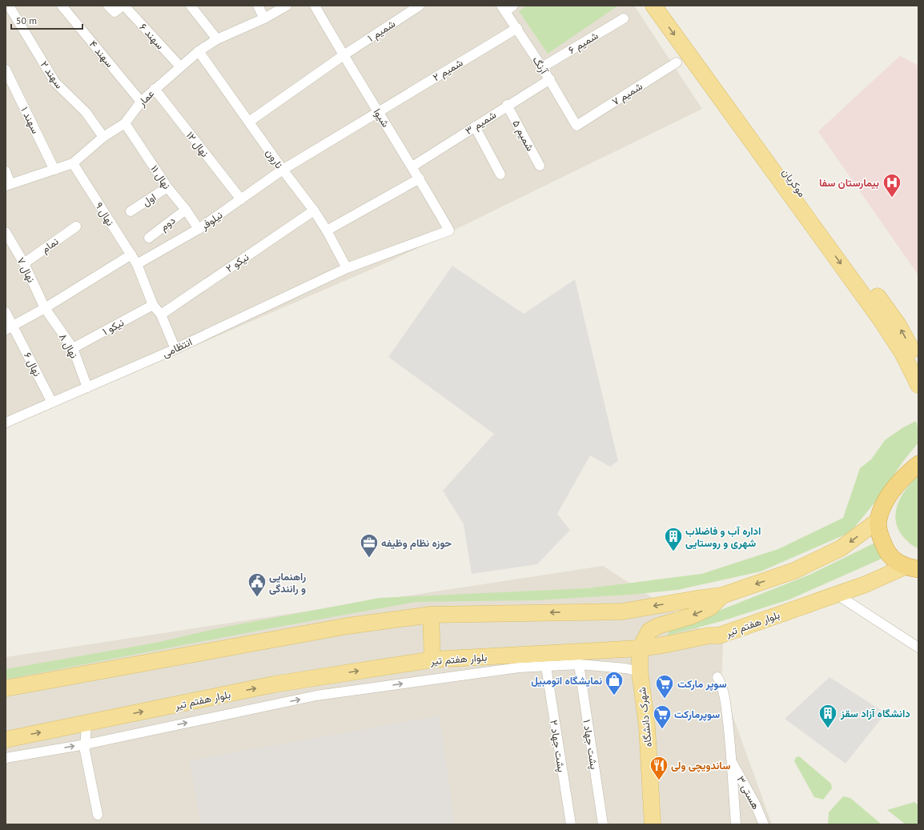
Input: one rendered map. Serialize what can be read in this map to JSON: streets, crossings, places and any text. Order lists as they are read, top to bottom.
{
  "streets": {
    "main road": ["موکریان", "بلوار هفتم تیر", "شهرک دانشگاه"],
    "street": [
      "شمیم ۱",
      "سهند ۶",
      "شمیم ۶",
      "سهند ۴",
      "آرنگ",
      "شمیم ۲",
      "سهند ۲",
      "شمیم ۷",
      "عمار",
      "شیوا",
      "سهند ۱",
      "شمیم ۳",
      "شمیم ۵",
      "نهال ۱۲",
      "نارون",
      "نهال ۱۱",
      "اول",
      "نهال ۹",
      "نیلوفر",
      "دوم",
      "نمام",
      "نیکو ۲",
      "نهال ۷",
      "نیکو ۱",
      "نهال ۸",
      "انتظامی",
      "نهال ۶",
      "پشت جهاد ۱",
      "پشت جهاد ۲",
      "هستی ۳"
    ]
  },
  "crossings": [
    ["شمیم ۱", "شیوا"],
    ["شمیم ۱", "نارون"],
    ["سهند ۶", "عمار"],
    ["شمیم ۶", "آرنگ"],
    ["سهند ۴", "عمار"],
    ["آرنگ", "شمیم ۲"],
    ["آرنگ", "شمیم ۷"],
    ["آرنگ", "شمیم ۳"],
    ["شمیم ۲", "شیوا"],
    ["شمیم ۲", "نارون"],
    ["شمیم ۲", "نیلوفر"],
    ["سهند ۲", "عمار"],
    ["عمار", "سهند ۱"],
    ["عمار", "نهال ۱۲"],
    ["عمار", "نارون"],
    ["عمار", "نهال ۱۱"],
    ["عمار", "نهال ۹"],
    ["شیوا", "شمیم ۳"],
    ["شیوا", "انتظامی"],
    ["شمیم ۳", "شمیم ۵"],
    ["نهال ۱۲", "نیلوفر"],
    ["نارون", "نیلوفر"],
    ["نارون", "نیکو ۲"],
    ["نارون", "انتظامی"],
    ["نهال ۱۱", "اول"],
    ["نهال ۱۱", "نیلوفر"],
    ["نهال ۱۱", "دوم"],
    ["نهال ۹", "نیلوفر"],
    ["نهال ۹", "نیکو ۲"],
    ["نهال ۹", "نیکو ۱"],
    ["نهال ۹", "انتظامی"],
    ["نمام", "نهال ۷"],
    ["نهال ۷", "نهال ۸"],
    ["نیکو ۱", "نهال ۸"],
    ["نهال ۸", "انتظامی"],
    ["انتظامی", "نهال ۶"],
    ["بلوار هفتم تیر", "شهرک دانشگاه"]
  ],
  "places": {
    "hospital": ["بیمارستان سفا"],
    "building": ["اداره آب و فاضلاب شهری و روستایی", "دانشگاه آزاد سقز"],
    "office": ["حوزه نظام وظیفه"],
    "public building": ["راهنمایی و رانندگی"],
    "shop": ["نمایشگاه اتومبیل"],
    "supermarket": ["سوپر مارکت", "سوپرمارکت"],
    "restaurant": ["ساندویچی ولی"]
  },
  "scale_bar": "50 m"
}
